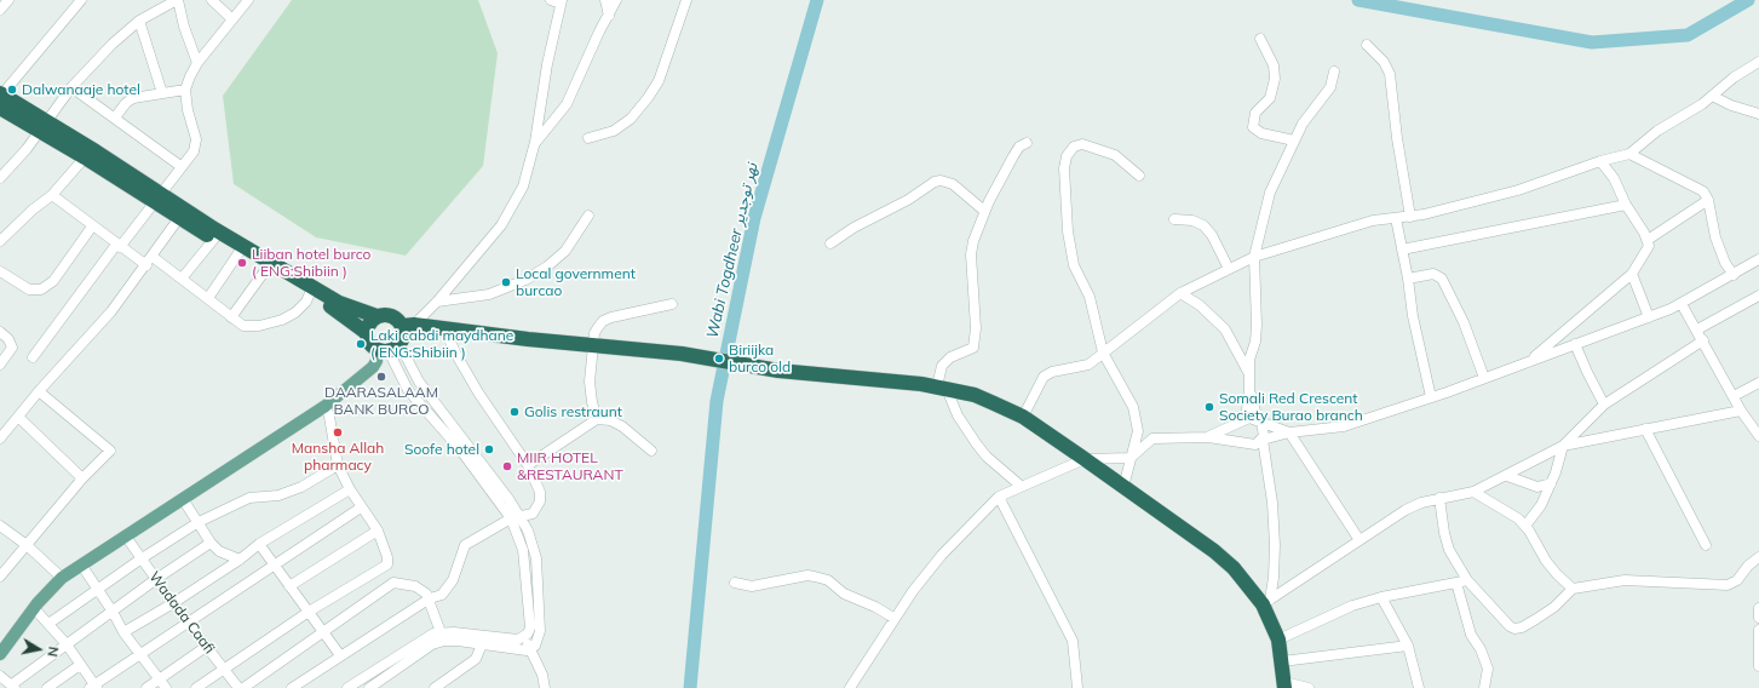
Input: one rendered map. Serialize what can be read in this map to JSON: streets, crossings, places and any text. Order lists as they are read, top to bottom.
{
  "streets": {
    "street": ["Wadada Caafi"]
  },
  "water": ["Wabi Togdheer نهر توجدير"],
  "places": [
    "Dalwanaaje hotel",
    "Liiban hotel burco ( ENG:Shibiin )",
    "Local government burcao",
    "Laki cabdi maydhane ( ENG:Shibiin )",
    "Biriijka burco old",
    "DAARASALAAM BANK BURCO",
    "Somali Red Crescent Society Burao branch",
    "Golis restraunt",
    "Mansha Allah pharmacy",
    "Soofe hotel",
    "MIIR HOTEL &RESTAURANT"
  ],
  "north": "right"
}
